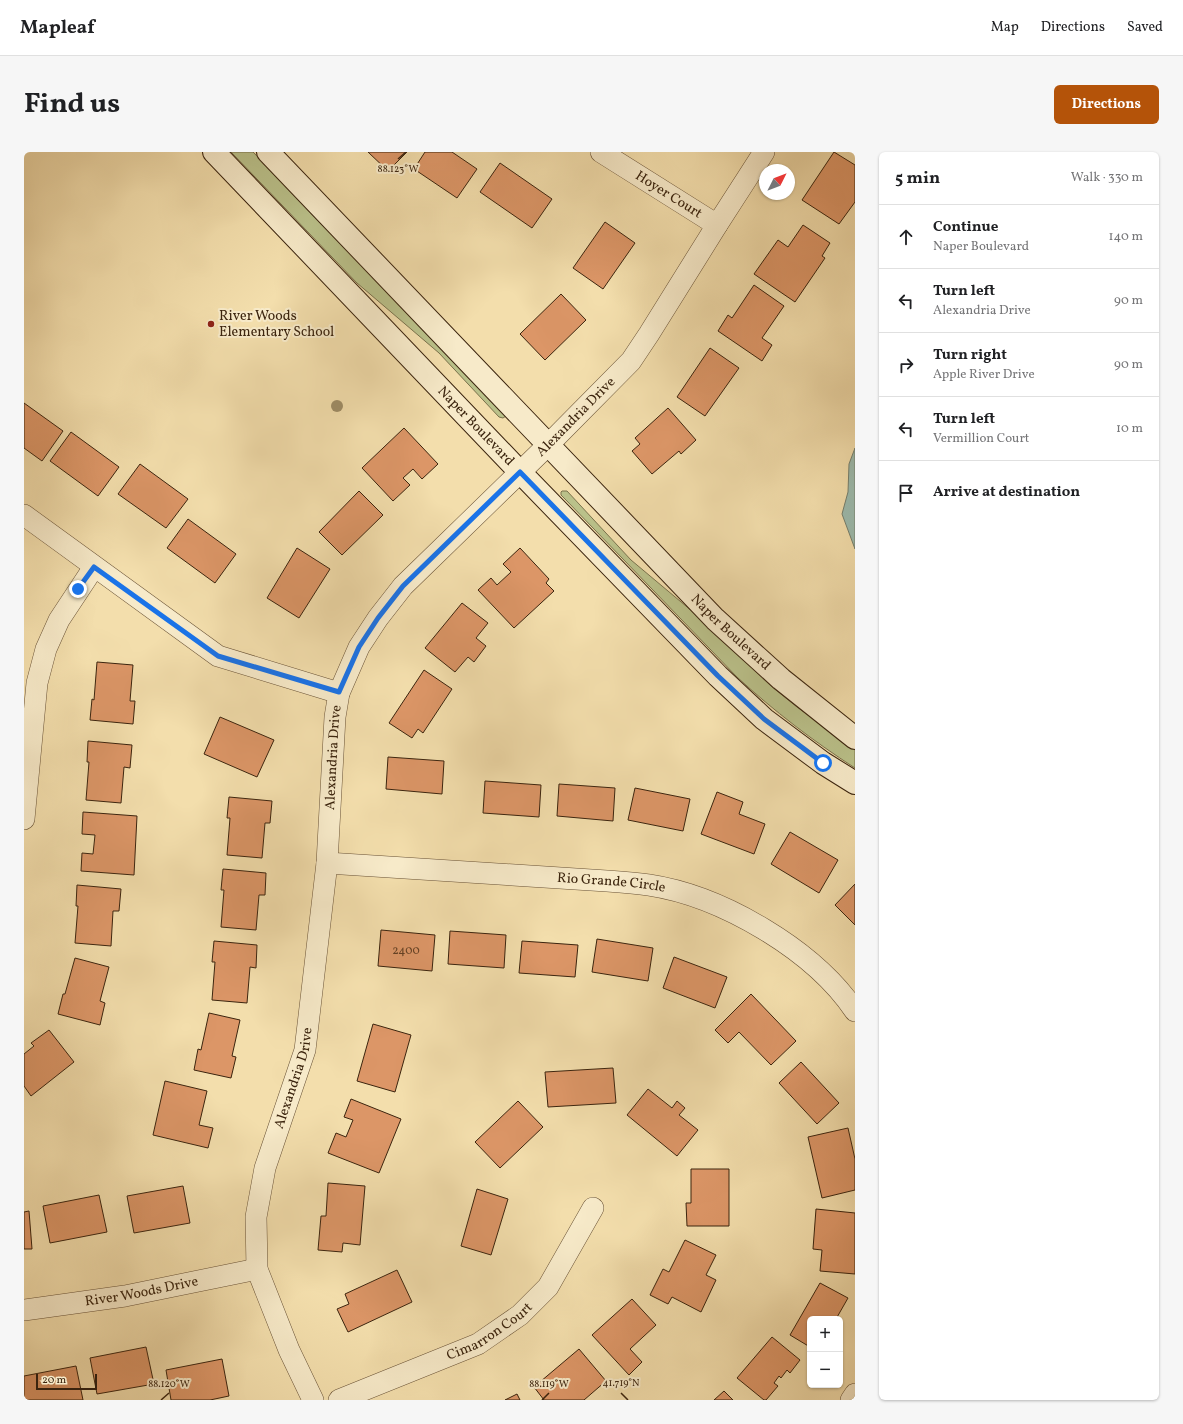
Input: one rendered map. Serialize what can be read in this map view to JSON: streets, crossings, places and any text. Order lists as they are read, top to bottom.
{
  "streets": {
    "main road": ["Naper Boulevard"],
    "street": [
      "Hoyer Court",
      "Alexandria Drive",
      "Rio Grande Circle",
      "River Woods Drive",
      "Cimarron Court"
    ]
  },
  "crossings": [
    ["Hoyer Court", "Alexandria Drive"],
    ["Alexandria Drive", "Naper Boulevard"],
    ["Alexandria Drive", "Rio Grande Circle"],
    ["Alexandria Drive", "River Woods Drive"]
  ],
  "places": ["River Woods Elementary School"],
  "house_numbers": ["2400"],
  "scale_bar": "20 m",
  "north": "top right",
  "page": {
    "header": "Mapleaf",
    "nav": ["Map", "Directions", "Saved"],
    "title": "Find us",
    "buttons": "Directions",
    "heading": ["5 min", "Walk · 330 m"],
    "list": [
      ["Continue", "Naper Boulevard", "140 m"],
      ["Turn left", "Alexandria Drive", "90 m"],
      ["Turn right", "Apple River Drive", "90 m"],
      ["Turn left", "Vermillion Court", "10 m"],
      "Arrive at destination"
    ],
    "map_buttons": ["+", "−"],
    "scale": "20 m"
  },
  "coordinates": [
    "88.123°W",
    "41.719°N",
    "88.120°W",
    "88.119°W"
  ]
}
